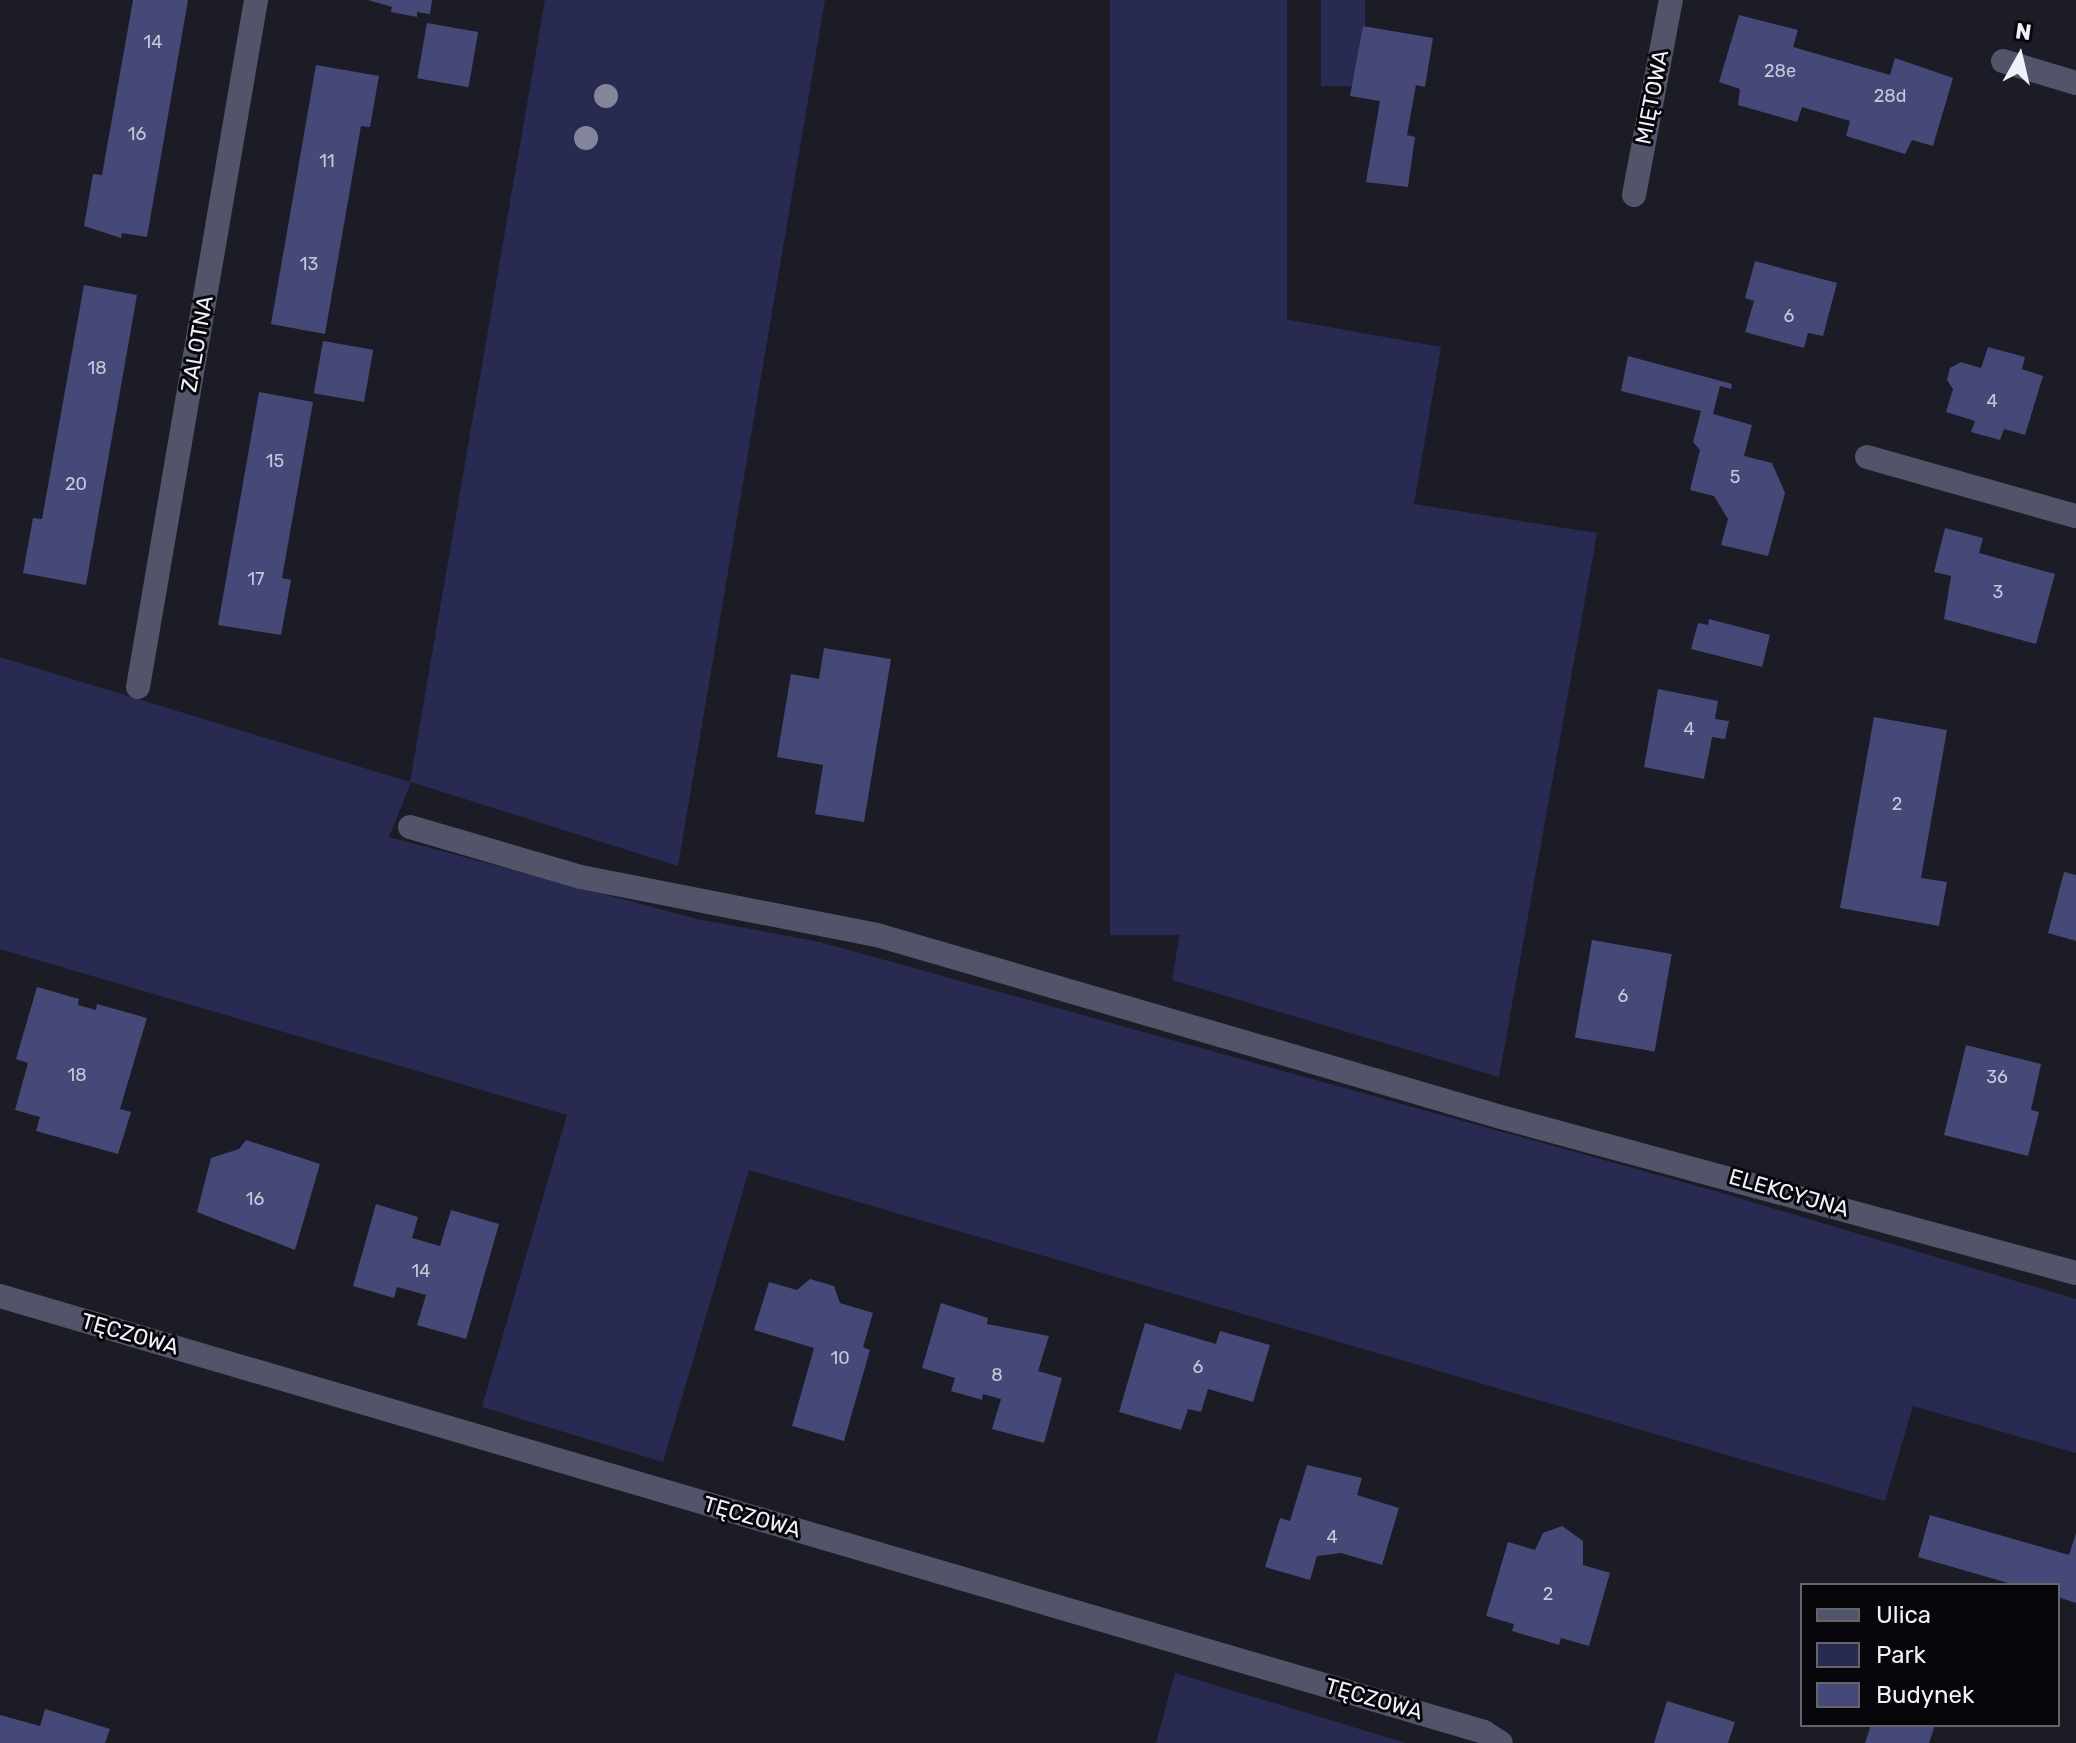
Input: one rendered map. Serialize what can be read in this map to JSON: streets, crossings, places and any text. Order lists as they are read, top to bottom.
{
  "streets": {
    "street": [
      "MIĘTOWA",
      "ZALOTNA",
      "ELEKCYJNA",
      "TĘCZOWA"
    ]
  },
  "house_numbers": [
    "14",
    "28e",
    "28d",
    "16",
    "11",
    "13",
    "6",
    "18",
    "4",
    "15",
    "5",
    "20",
    "17",
    "3",
    "4",
    "2",
    "6",
    "18",
    "36",
    "16",
    "14",
    "10",
    "6",
    "8",
    "4",
    "2"
  ],
  "legend": ["Ulica", "Park", "Budynek"],
  "north": "top"
}
